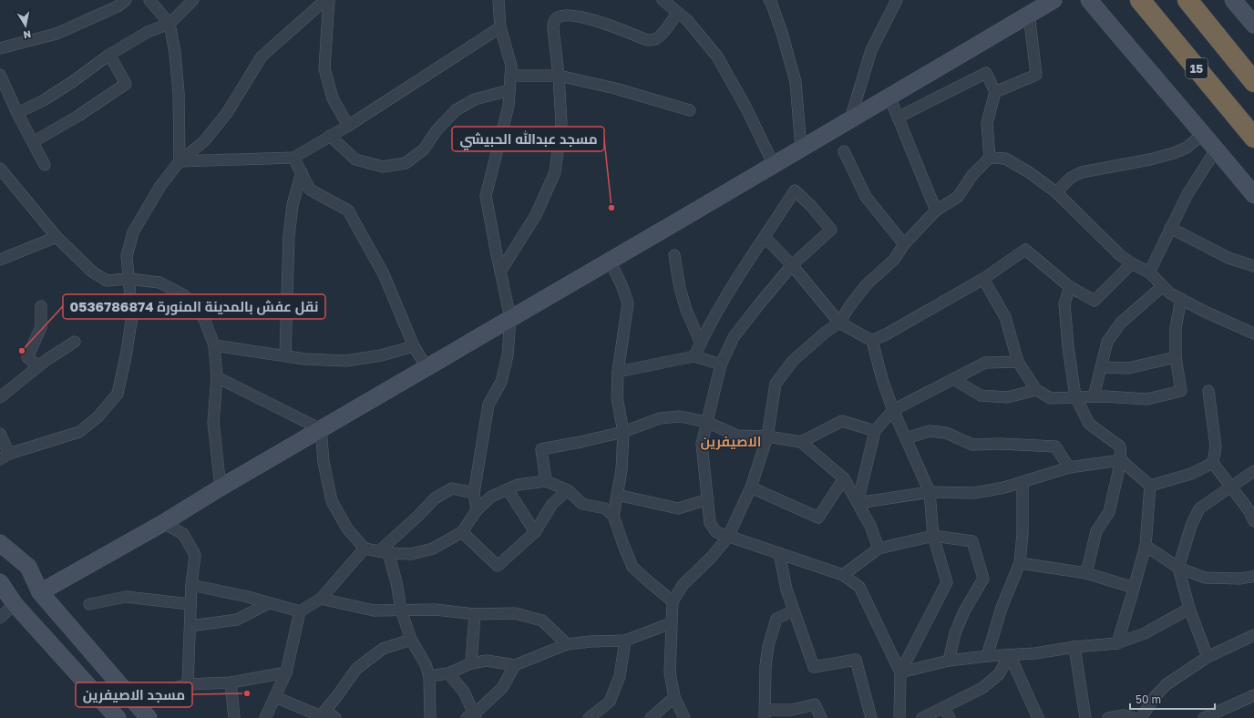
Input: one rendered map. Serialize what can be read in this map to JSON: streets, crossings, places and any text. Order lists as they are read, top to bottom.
{
  "streets": {
    "highway": ["15"]
  },
  "districts": ["الاصيفرين"],
  "places": ["مسجد عبدالله الحبيشي", "نقل عفش بالمدينة المنورة 0536786874", "مسجد الاصيفرين"],
  "scale_bar": "50 m",
  "north": "bottom"
}
